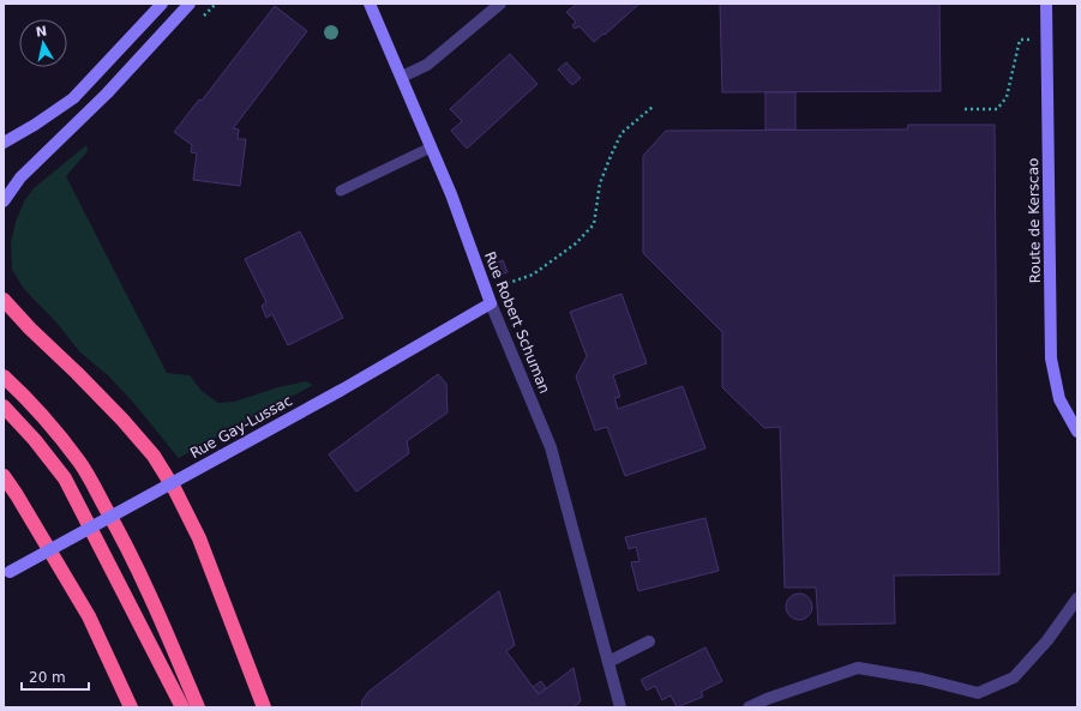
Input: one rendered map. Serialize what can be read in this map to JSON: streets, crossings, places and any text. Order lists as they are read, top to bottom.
{
  "streets": {
    "street": ["Route de Kerscao", "Rue Robert Schuman", "Rue Gay-Lussac"]
  },
  "crossings": [
    ["Rue Robert Schuman", "Rue Gay-Lussac"]
  ],
  "scale_bar": "20 m",
  "north": "top"
}
